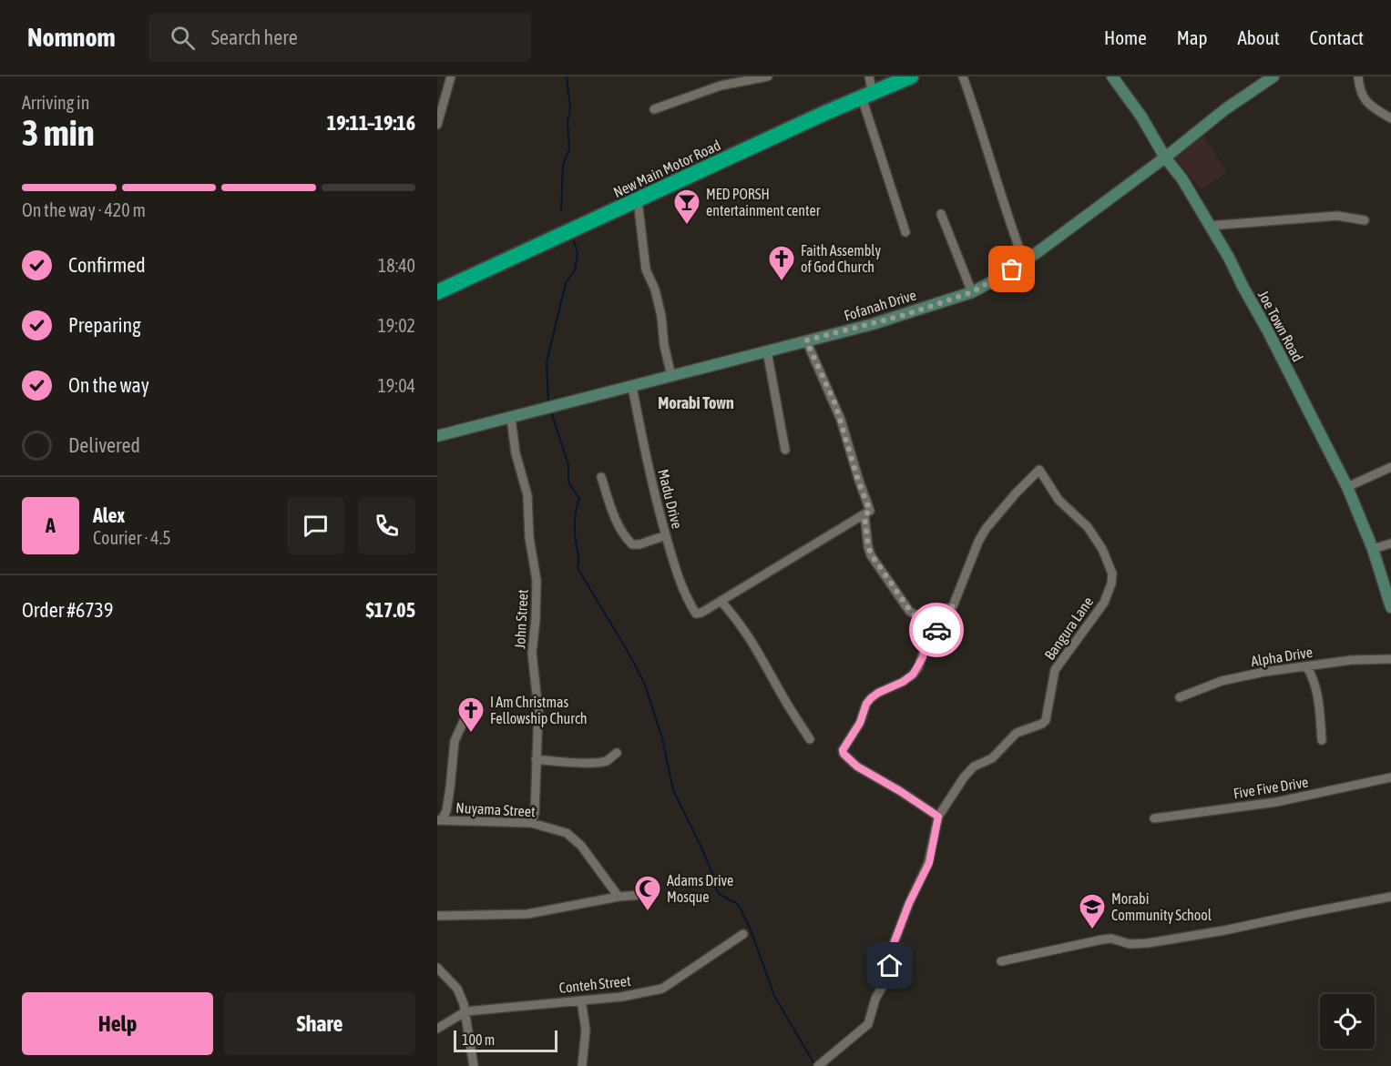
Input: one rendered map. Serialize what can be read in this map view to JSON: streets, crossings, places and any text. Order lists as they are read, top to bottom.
{
  "streets": {
    "highway": ["New Main Motor Road"],
    "street": [
      "Fofanah Drive",
      "Joe Town Road",
      "Madu Drive",
      "John Street",
      "Bangura Lane",
      "Alpha Drive",
      "Five Five Drive",
      "Nuyama Street",
      "Conteh Street"
    ]
  },
  "crossings": [
    ["Fofanah Drive", "Joe Town Road"],
    ["Fofanah Drive", "Madu Drive"],
    ["Fofanah Drive", "John Street"],
    ["John Street", "Nuyama Street"]
  ],
  "districts": ["Morabi Town"],
  "places": {
    "bar": ["MED PORSH entertainment center"],
    "church": ["Faith Assembly of God Church", "I Am Christmas Fellowship Church"],
    "mosque": ["Adams Drive Mosque"],
    "school or university": ["Morabi Community School"]
  },
  "scale_bar": "100 m",
  "page": {
    "header": "Nomnom",
    "search": "Search here",
    "nav": [
      "Home",
      "Map",
      "About",
      "Contact"
    ],
    "heading": ["3 min", "Arriving in", "19:11–19:16"],
    "panel": [
      "Alex",
      "Courier · 4.5",
      "Order #6739",
      "$17.05"
    ],
    "bar": "On the way · 420 m",
    "list": [
      ["Confirmed", "18:40"],
      ["Preparing", "19:02"],
      ["On the way", "19:04"],
      "Delivered"
    ],
    "round": "A",
    "buttons": ["Help", "Share"],
    "scale": "100 m"
  }
}
